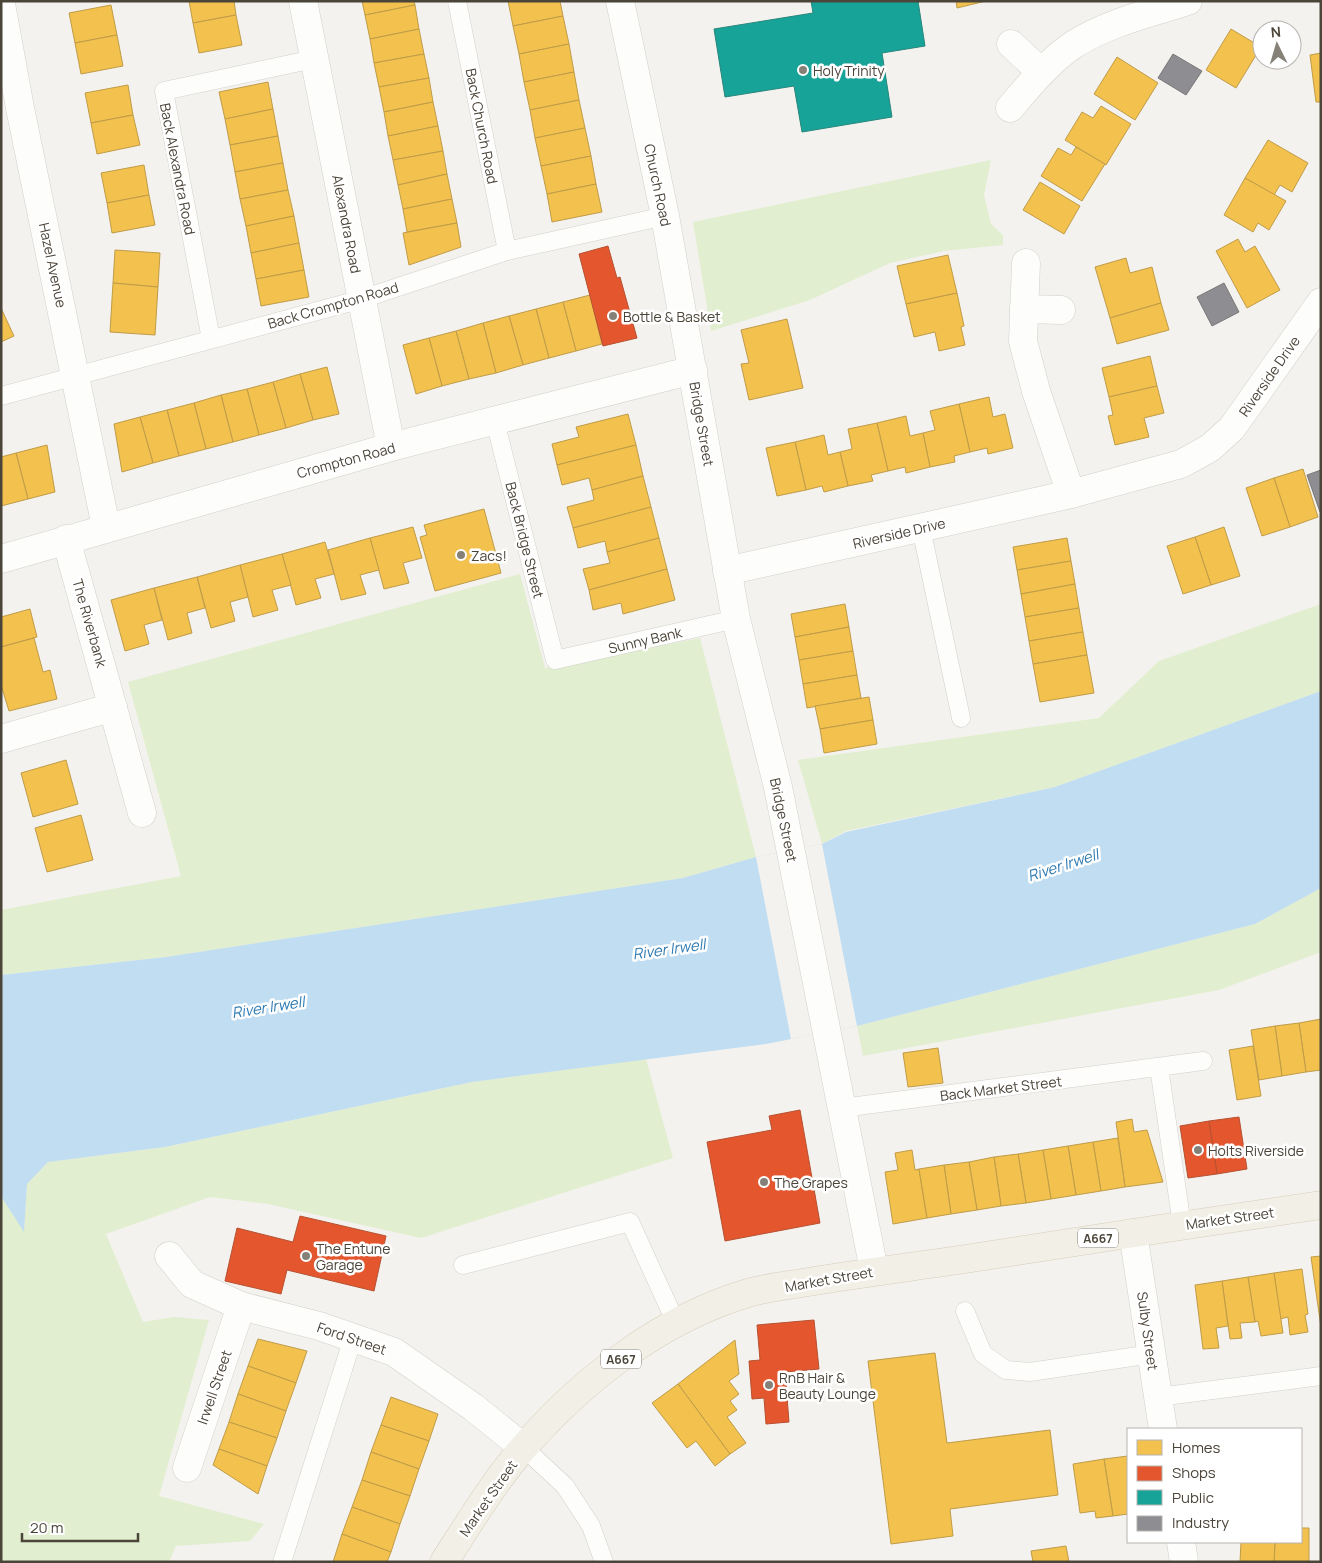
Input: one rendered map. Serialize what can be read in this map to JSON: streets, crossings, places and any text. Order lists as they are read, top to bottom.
{
  "streets": {
    "main road": ["Market Street", "A667"],
    "street": [
      "Church Road",
      "Alexandra Road",
      "Hazel Avenue",
      "Riverside Drive",
      "Bridge Street",
      "Crompton Road",
      "The Riverbank",
      "Sulby Street",
      "Ford Street",
      "Irwell Street"
    ],
    "lane": [
      "Back Church Road",
      "Back Alexandra Road",
      "Back Crompton Road",
      "Back Bridge Street",
      "Sunny Bank",
      "Back Market Street"
    ]
  },
  "crossings": [
    ["Back Church Road", "Back Crompton Road"],
    ["Back Alexandra Road", "Alexandra Road"],
    ["Back Alexandra Road", "Back Crompton Road"],
    ["Church Road", "Back Crompton Road"],
    ["Church Road", "Bridge Street"],
    ["Church Road", "Crompton Road"],
    ["Alexandra Road", "Back Crompton Road"],
    ["Alexandra Road", "Crompton Road"],
    ["Hazel Avenue", "Back Crompton Road"],
    ["Hazel Avenue", "Crompton Road"],
    ["Riverside Drive", "Bridge Street"],
    ["Bridge Street", "Crompton Road"],
    ["Bridge Street", "Sunny Bank"],
    ["Bridge Street", "Back Market Street"],
    ["Bridge Street", "Market Street"],
    ["Crompton Road", "Back Bridge Street"],
    ["Crompton Road", "The Riverbank"],
    ["Back Bridge Street", "Sunny Bank"],
    ["Market Street", "Sulby Street"],
    ["Market Street", "Ford Street"],
    ["Ford Street", "Irwell Street"]
  ],
  "water": ["River Irwell"],
  "places": [
    "Holy Trinity",
    "Bottle & Basket",
    "Zacs!",
    "Holts Riverside",
    "The Grapes",
    "The Entune Garage",
    "RnB Hair & Beauty Lounge"
  ],
  "legend": [
    "Homes",
    "Shops",
    "Public",
    "Industry"
  ],
  "scale_bar": "20 m",
  "north": "top"
}
